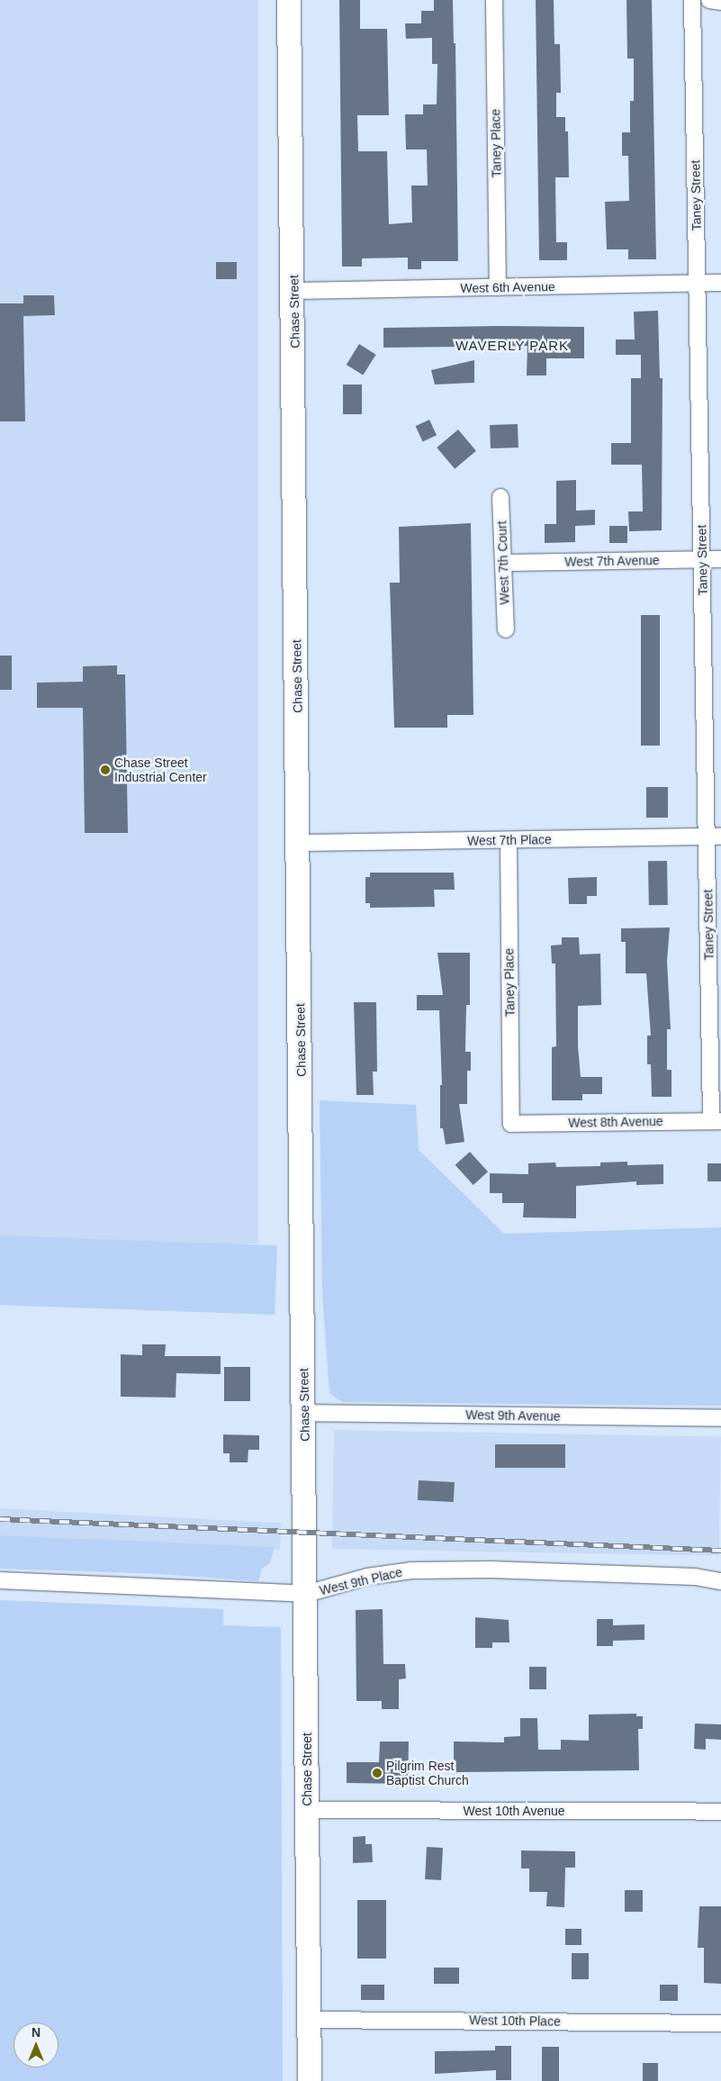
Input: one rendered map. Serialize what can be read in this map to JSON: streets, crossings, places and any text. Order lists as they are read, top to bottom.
{
  "streets": {
    "street": [
      "Taney Place",
      "Taney Street",
      "West 6th Avenue",
      "Chase Street",
      "West 7th Avenue",
      "West 7th Court",
      "West 7th Place",
      "West 8th Avenue",
      "West 9th Avenue",
      "West 9th Place",
      "West 10th Avenue",
      "West 10th Place"
    ]
  },
  "crossings": [
    ["Taney Place", "West 6th Avenue"],
    ["Taney Place", "West 7th Place"],
    ["Taney Place", "West 8th Avenue"],
    ["Taney Street", "West 6th Avenue"],
    ["Taney Street", "West 7th Avenue"],
    ["Taney Street", "West 7th Place"],
    ["Taney Street", "West 8th Avenue"],
    ["West 6th Avenue", "Chase Street"],
    ["Chase Street", "West 7th Place"],
    ["Chase Street", "West 9th Avenue"],
    ["Chase Street", "West 9th Place"],
    ["Chase Street", "West 10th Avenue"],
    ["Chase Street", "West 10th Place"],
    ["West 7th Avenue", "West 7th Court"]
  ],
  "districts": ["WAVERLY PARK"],
  "places": ["Chase Street Industrial Center", "Pilgrim Rest Baptist Church"],
  "north": "top"
}
